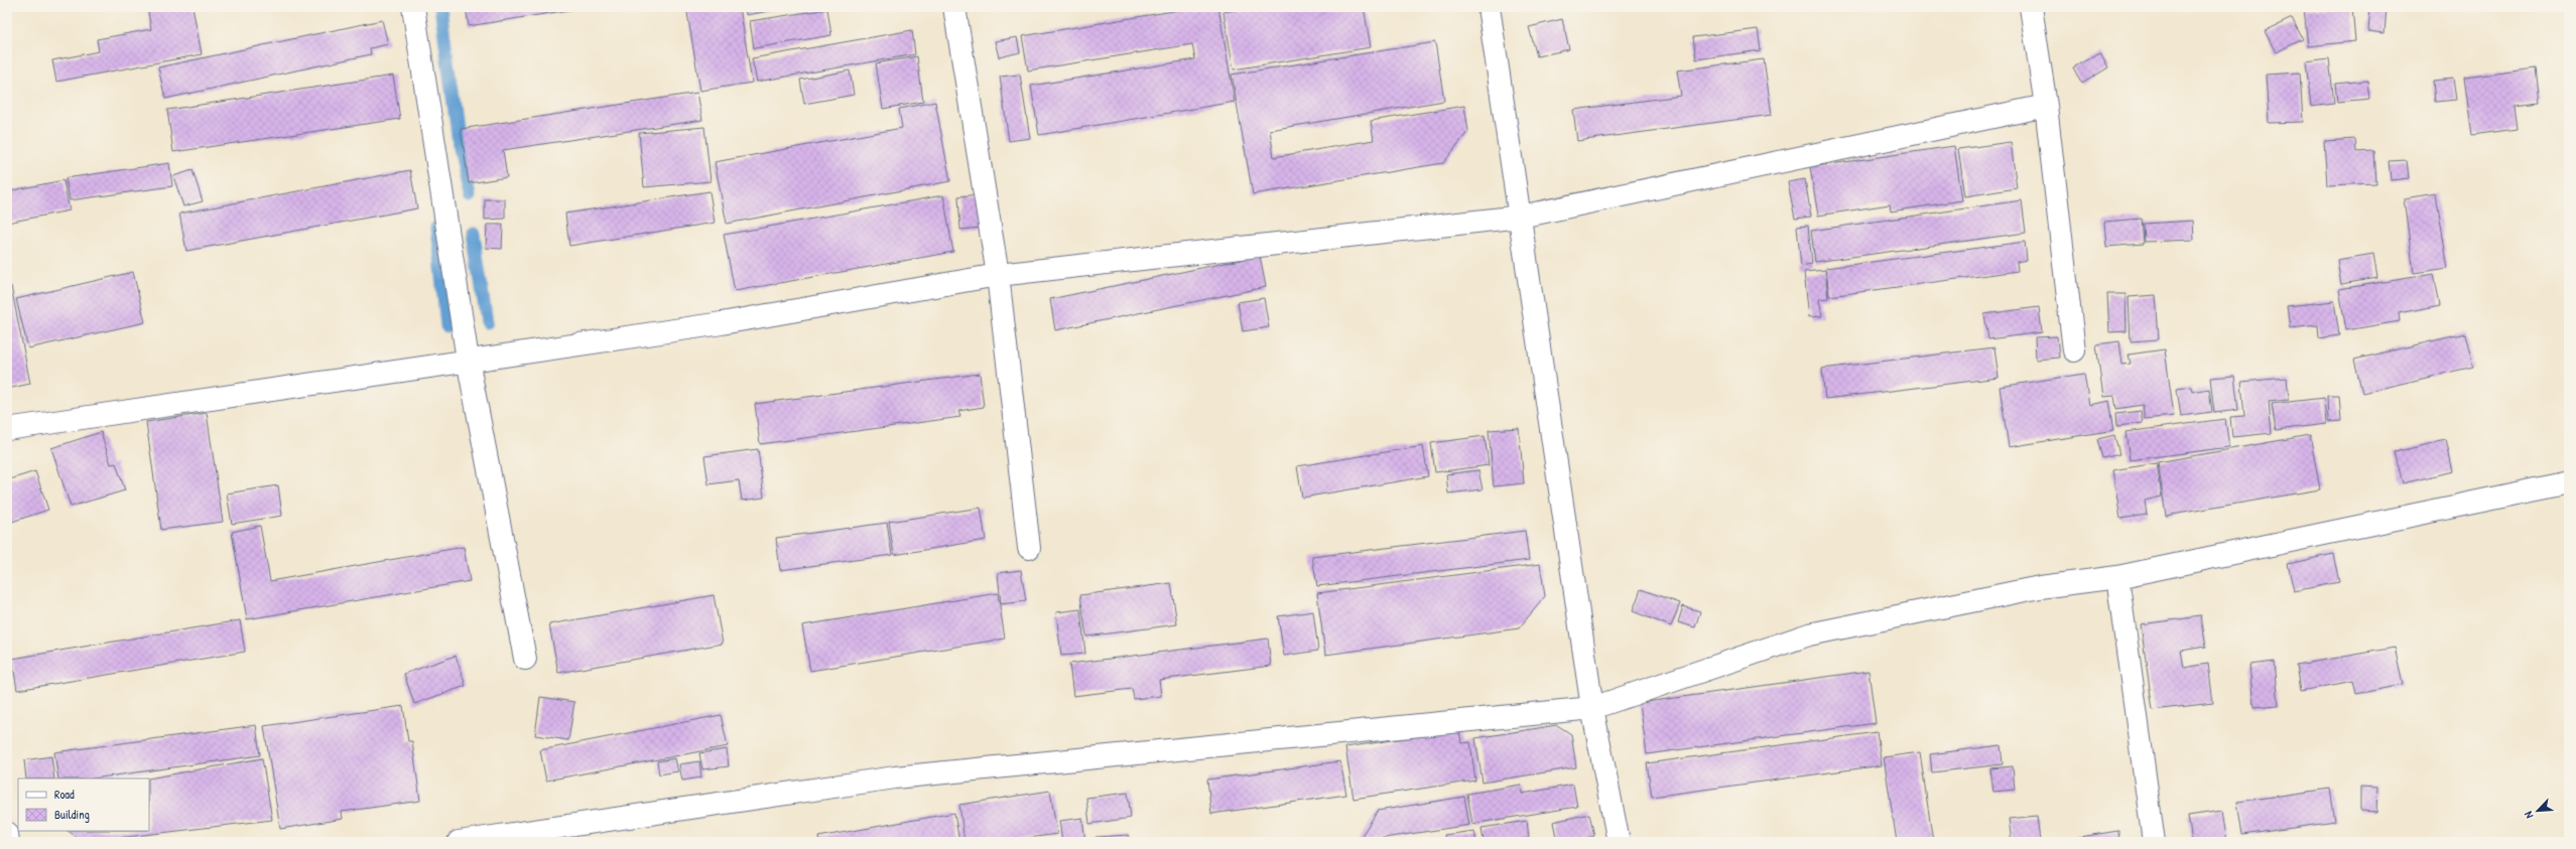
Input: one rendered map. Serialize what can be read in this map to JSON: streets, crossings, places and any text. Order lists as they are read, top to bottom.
{
  "legend": ["Road", "Building"],
  "north": "bottom left"
}
